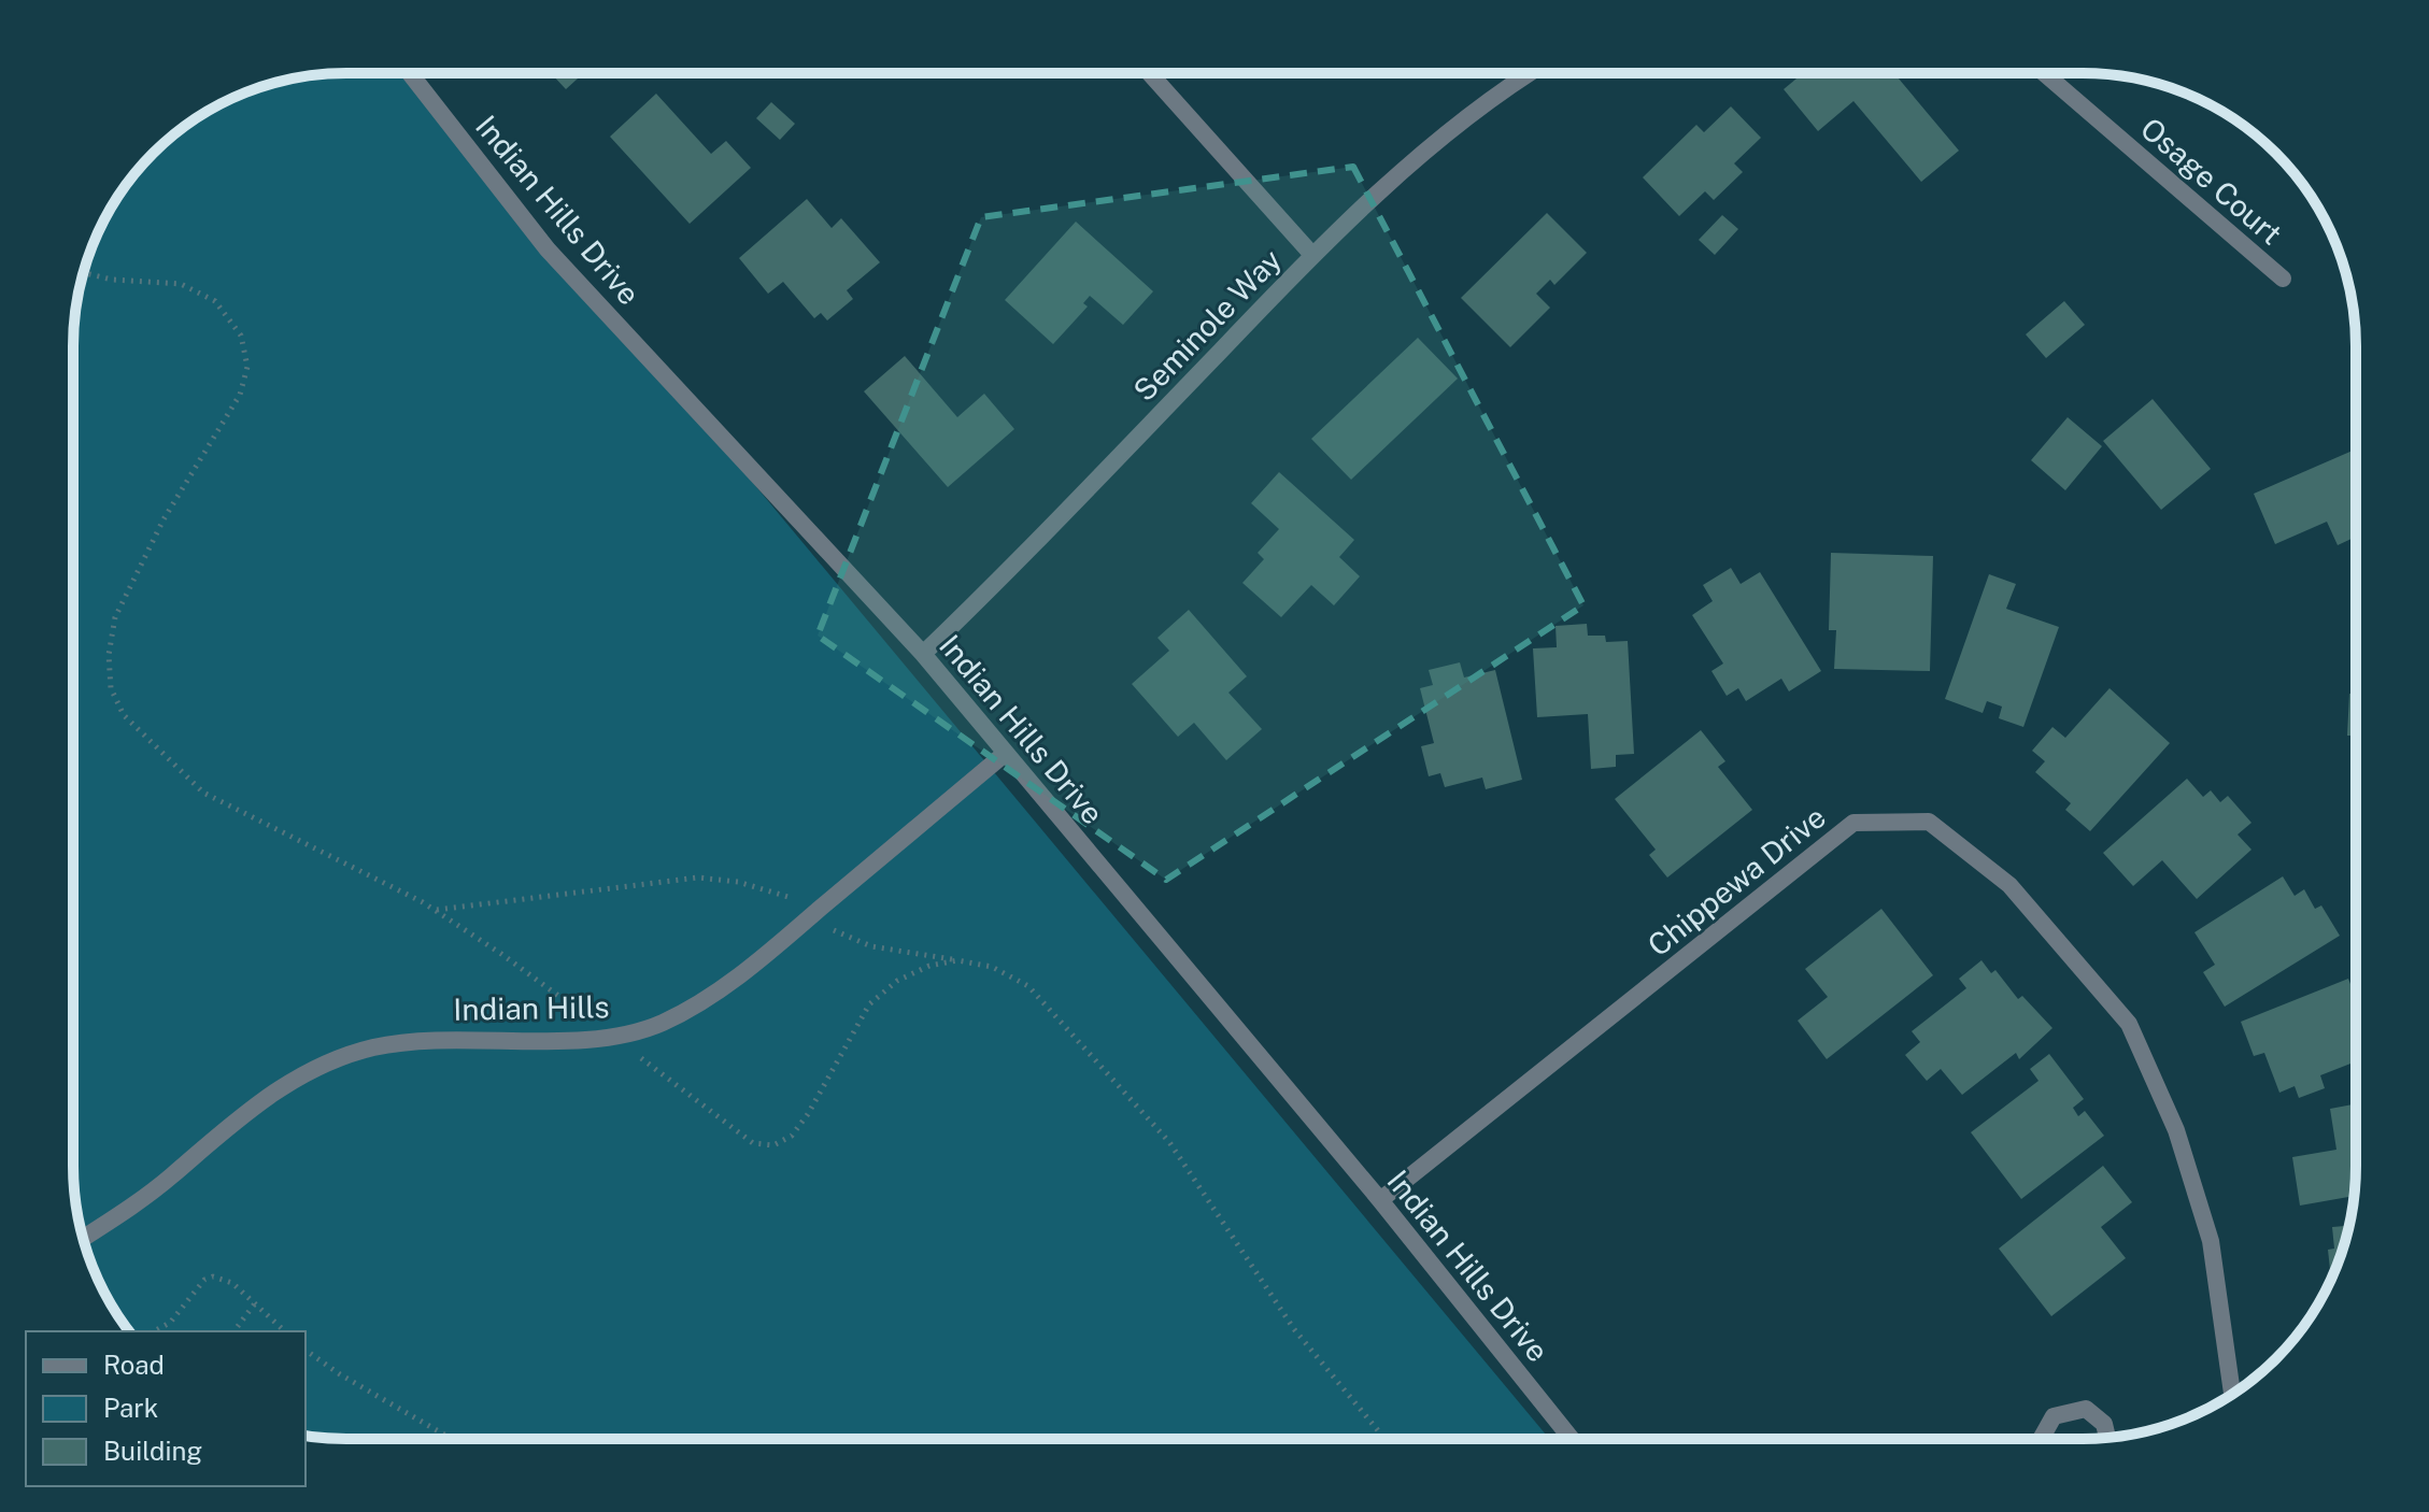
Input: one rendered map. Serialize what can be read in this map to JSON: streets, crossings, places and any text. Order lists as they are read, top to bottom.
{
  "streets": {
    "street": [
      "Osage Court",
      "Indian Hills Drive",
      "Seminole Way",
      "Chippewa Drive",
      "Indian Hills"
    ]
  },
  "crossings": [
    ["Indian Hills Drive", "Seminole Way"],
    ["Indian Hills Drive", "Chippewa Drive"],
    ["Indian Hills Drive", "Indian Hills"]
  ],
  "legend": ["Road", "Park", "Building"]
}
